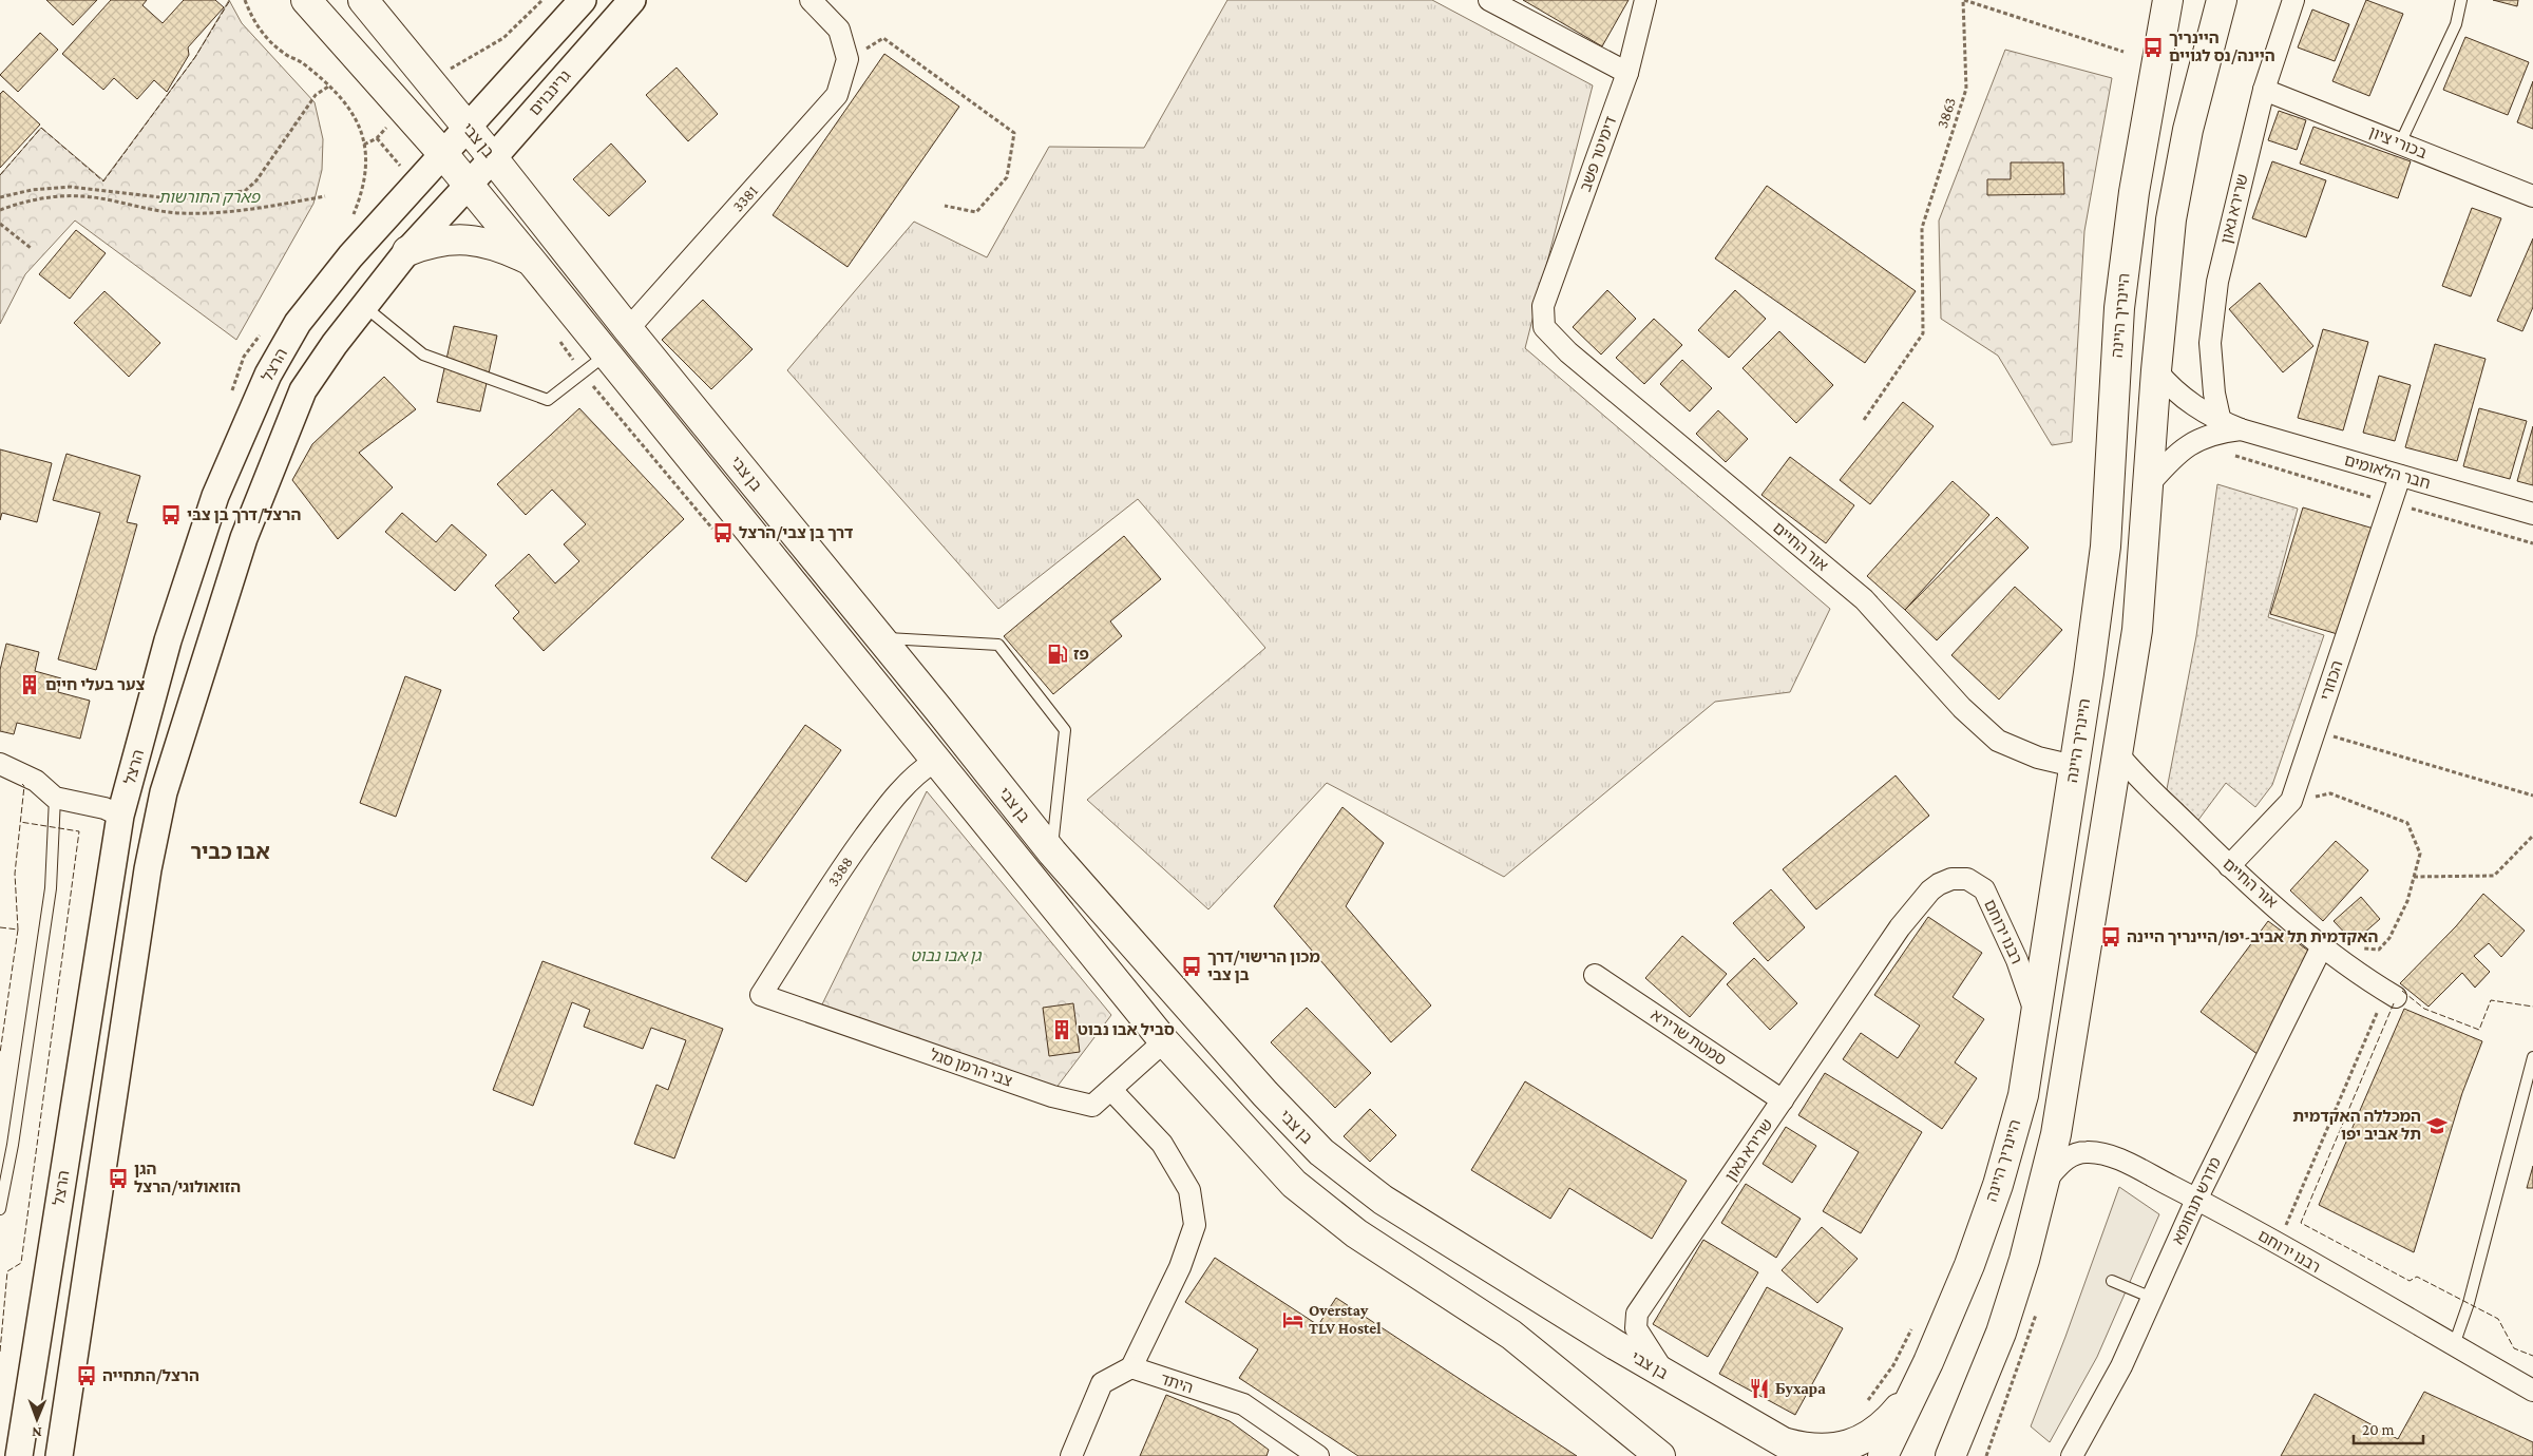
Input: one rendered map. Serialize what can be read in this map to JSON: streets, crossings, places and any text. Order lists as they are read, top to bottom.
{
  "streets": {
    "main road": ["בן צבי", "היינריך היינה"],
    "street": [
      "גרינבוים",
      "בכורי ציון",
      "דימיטר פשב",
      "3381",
      "שרירא גאון",
      "הרצל",
      "חבר הלאומים",
      "אור החיים",
      "הכוזרי",
      "3388",
      "רבנו ירוחם",
      "סמטת שרירא",
      "צבי הרמן סגל",
      "מדרש תנחומא",
      "היתד"
    ],
    "path": ["3863"]
  },
  "crossings": [
    ["גרינבוים", "בן צבי"],
    ["בן צבי", "3381"],
    ["בן צבי", "שרירא גאון"],
    ["בן צבי", "היינריך היינה"],
    ["בן צבי", "הרצל"],
    ["בן צבי", "3388"],
    ["בן צבי", "צבי הרמן סגל"],
    ["בכורי ציון", "שרירא גאון"],
    ["דימיטר פשב", "אור החיים"],
    ["שרירא גאון", "חבר הלאומים"],
    ["שרירא גאון", "רבנו ירוחם"],
    ["שרירא גאון", "סמטת שרירא"],
    ["היינריך היינה", "אור החיים"],
    ["היינריך היינה", "רבנו ירוחם"],
    ["חבר הלאומים", "הכוזרי"],
    ["אור החיים", "הכוזרי"],
    ["אור החיים", "מדרש תנחומא"],
    ["הכוזרי", "מדרש תנחומא"],
    ["3388", "צבי הרמן סגל"],
    ["רבנו ירוחם", "מדרש תנחומא"]
  ],
  "districts": ["אבו כביר"],
  "parks": ["פארק החורשות", "גן אבו נבוט"],
  "places": {
    "bus stop": [
      "היינריך היינה/נס לגויים",
      "הרצל/דרך בן צבי",
      "דרך בן צבי/הרצל",
      "האקדמית תל אביב-יפו/היינריך היינה",
      "מכון הרישוי/דרך בן צבי",
      "הגן הזואולוגי/הרצל",
      "הרצל/התחייה"
    ],
    "fuel station": ["פז"],
    "building": ["צער בעלי חיים", "סביל אבו נבוט"],
    "school or university": ["המכללה האקדמית תל אביב יפו"],
    "hotel": ["Overstay TLV Hostel"],
    "restaurant": ["Бухара"]
  },
  "scale_bar": "20 m",
  "north": "bottom"
}
